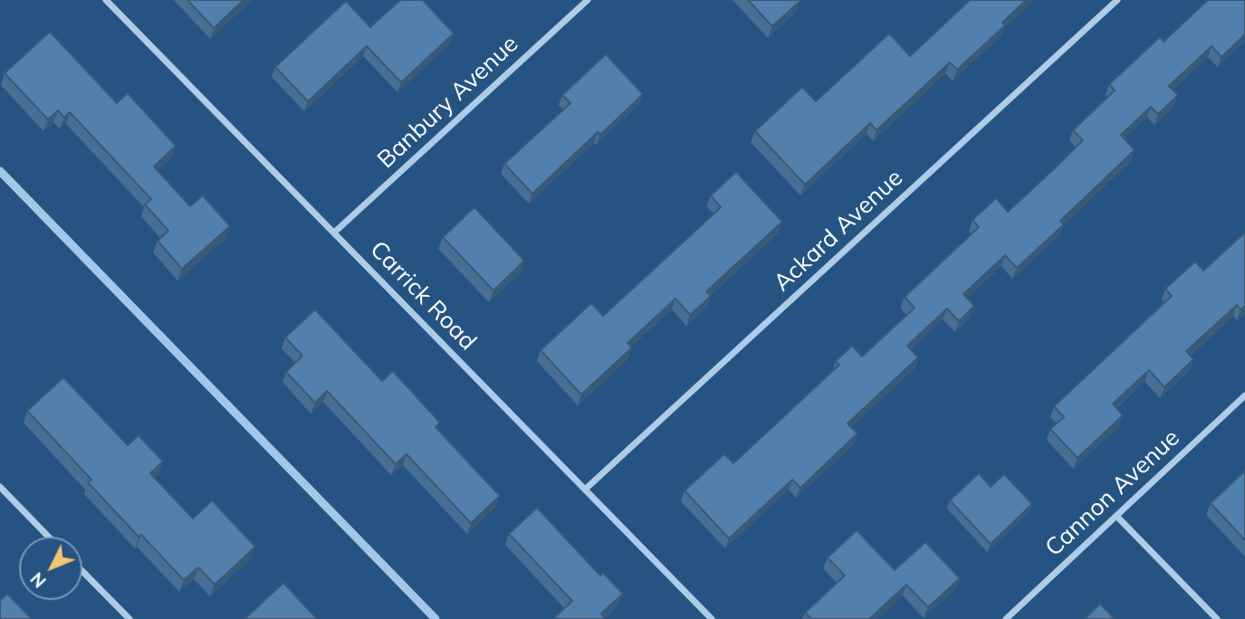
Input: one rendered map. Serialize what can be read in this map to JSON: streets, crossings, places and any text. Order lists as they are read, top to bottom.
{
  "streets": {
    "street": [
      "Banbury Avenue",
      "Ackard Avenue",
      "Carrick Road",
      "Cannon Avenue"
    ]
  },
  "crossings": [
    ["Banbury Avenue", "Carrick Road"],
    ["Ackard Avenue", "Carrick Road"]
  ],
  "north": "bottom left"
}
